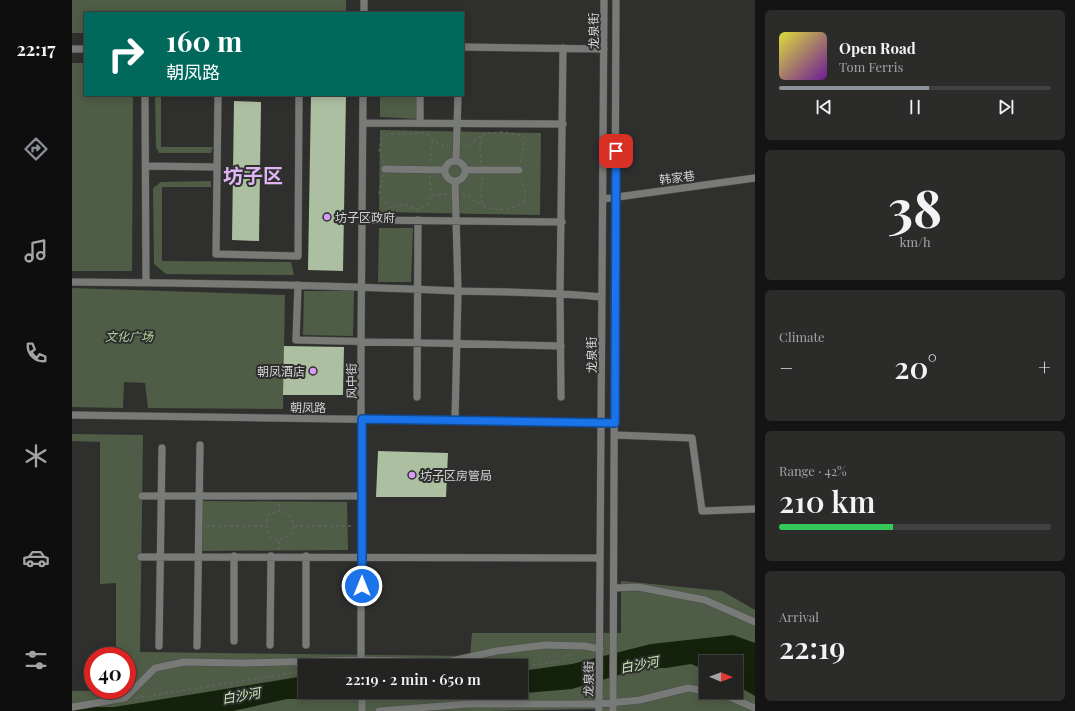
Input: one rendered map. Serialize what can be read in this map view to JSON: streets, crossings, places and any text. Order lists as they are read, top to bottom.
{
  "streets": {
    "street": [
      "龙泉街",
      "韩家巷",
      "风中街",
      "朝凤路"
    ]
  },
  "crossings": [
    ["龙泉街", "韩家巷"],
    ["龙泉街", "朝凤路"],
    ["风中街", "朝凤路"]
  ],
  "districts": ["坊子区"],
  "water": ["白沙河"],
  "parks": ["文化广场"],
  "places": ["坊子区政府", "朝凤酒店", "坊子区房管局"],
  "north": "right",
  "page": {
    "tabs": "22:17",
    "turn": ["160 m", "朝凤路"],
    "song": ["Open Road", "Tom Ferris"],
    "tile": [
      ["38", "km/h"],
      "Climate",
      ["Range · 42%", "210 km"],
      ["Arrival", "22:19"]
    ],
    "heat": ["−", "20°", "+"],
    "limit": "40",
    "trip": "22:19 · 2 min · 650 m"
  }
}
